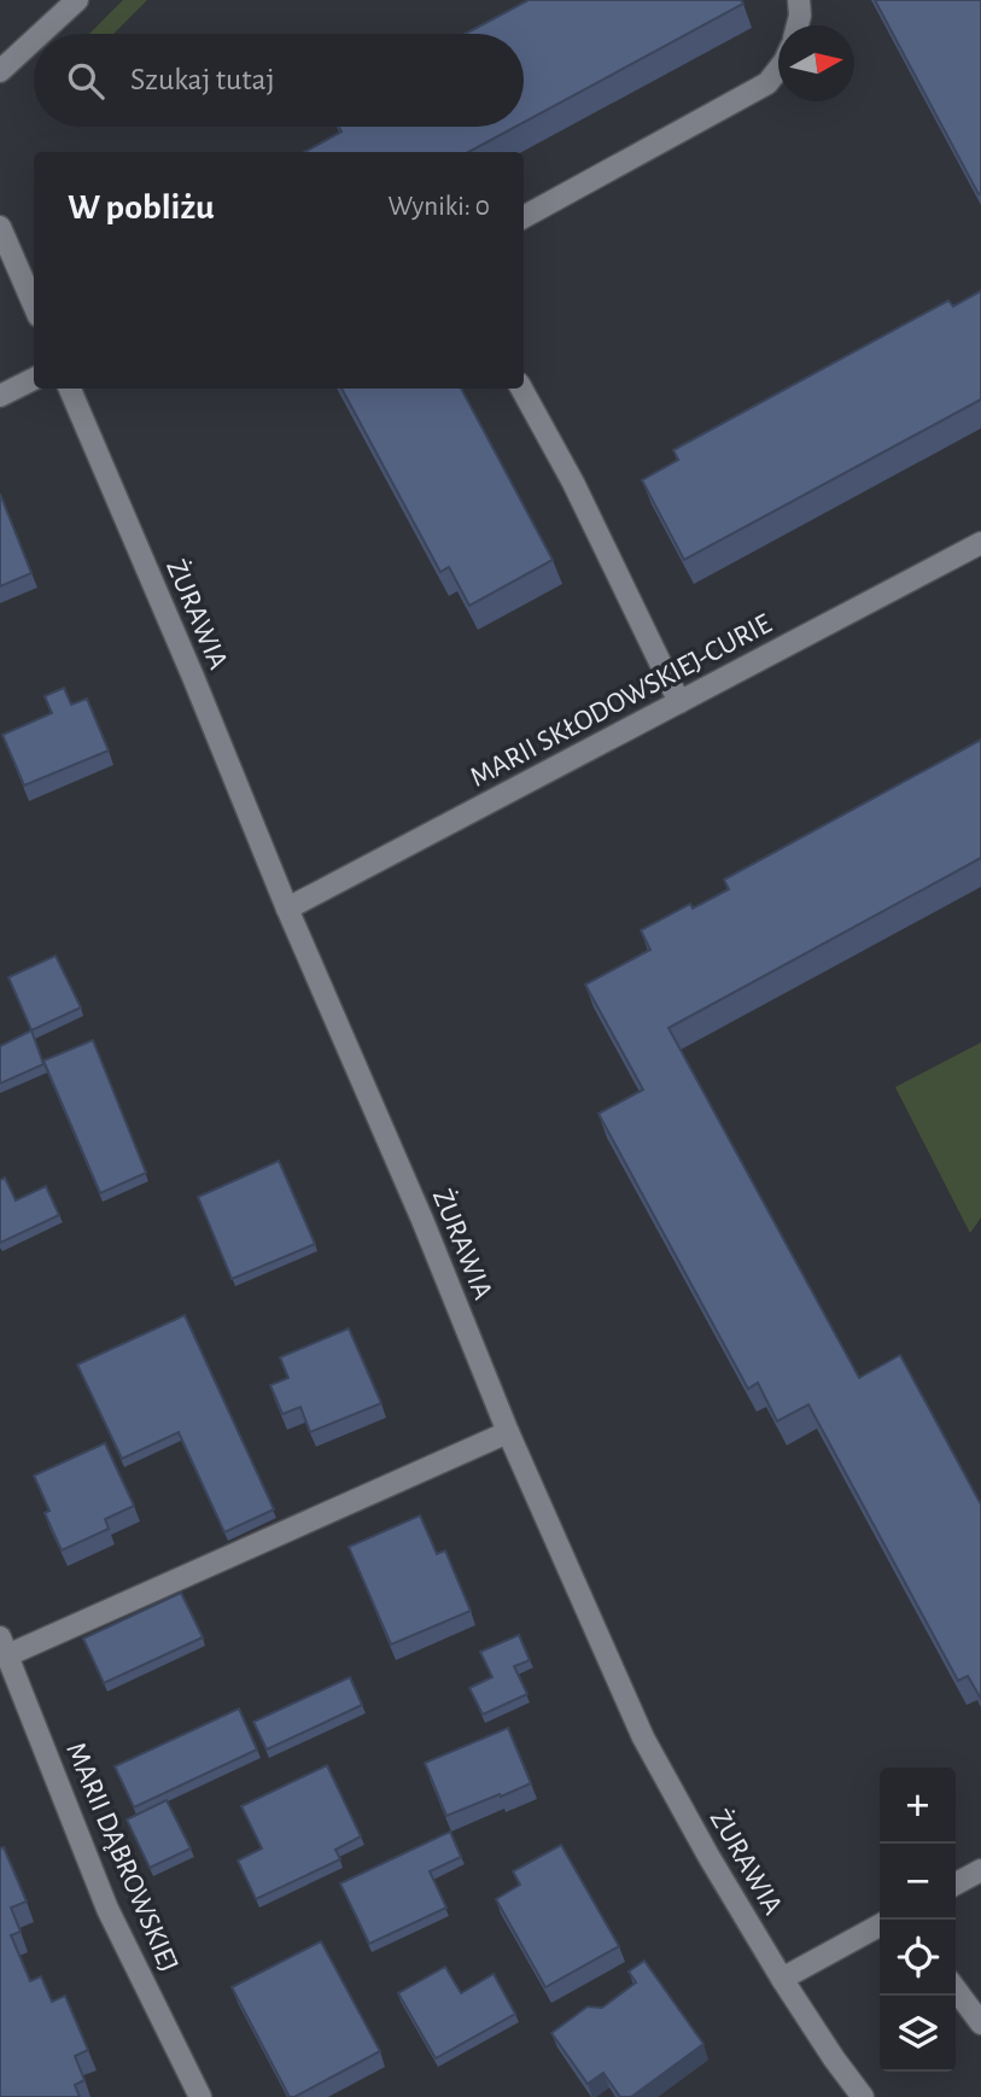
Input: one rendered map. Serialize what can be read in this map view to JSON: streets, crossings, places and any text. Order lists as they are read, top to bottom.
{
  "streets": {
    "street": ["ŻURAWIA", "MARII SKŁODOWSKIEJ-CURIE", "MARII DĄBROWSKIEJ"]
  },
  "crossings": [
    ["ŻURAWIA", "MARII SKŁODOWSKIEJ-CURIE"]
  ],
  "north": "right",
  "page": {
    "search": "Szukaj tutaj",
    "heading": ["W pobliżu", "Wyniki: 0"],
    "map_buttons": ["+", "−"]
  }
}
